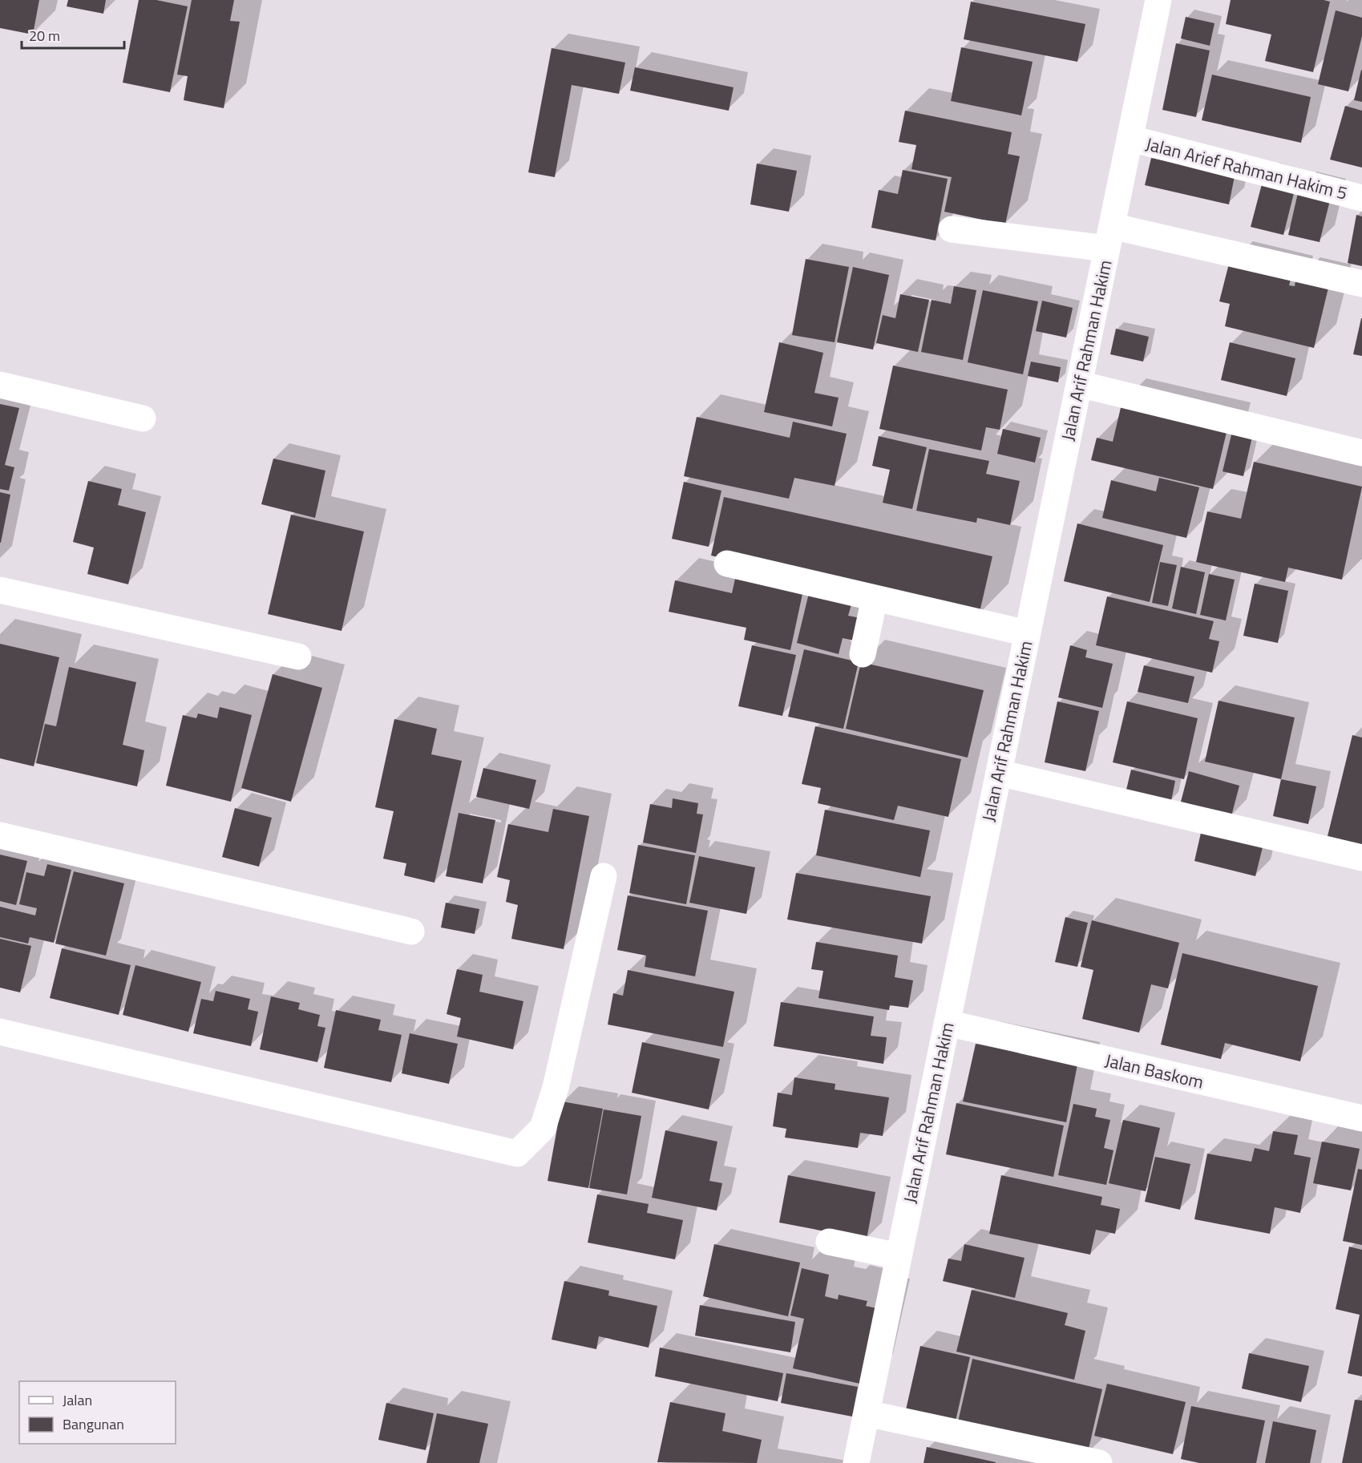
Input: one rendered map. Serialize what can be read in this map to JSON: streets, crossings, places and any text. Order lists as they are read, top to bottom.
{
  "streets": {
    "street": ["Jalan Arief Rahman Hakim 5", "Jalan Arif Rahman Hakim", "Jalan Baskom"]
  },
  "crossings": [
    ["Jalan Arief Rahman Hakim 5", "Jalan Arif Rahman Hakim"],
    ["Jalan Arif Rahman Hakim", "Jalan Baskom"]
  ],
  "legend": ["Jalan", "Bangunan"],
  "scale_bar": "20 m"
}
